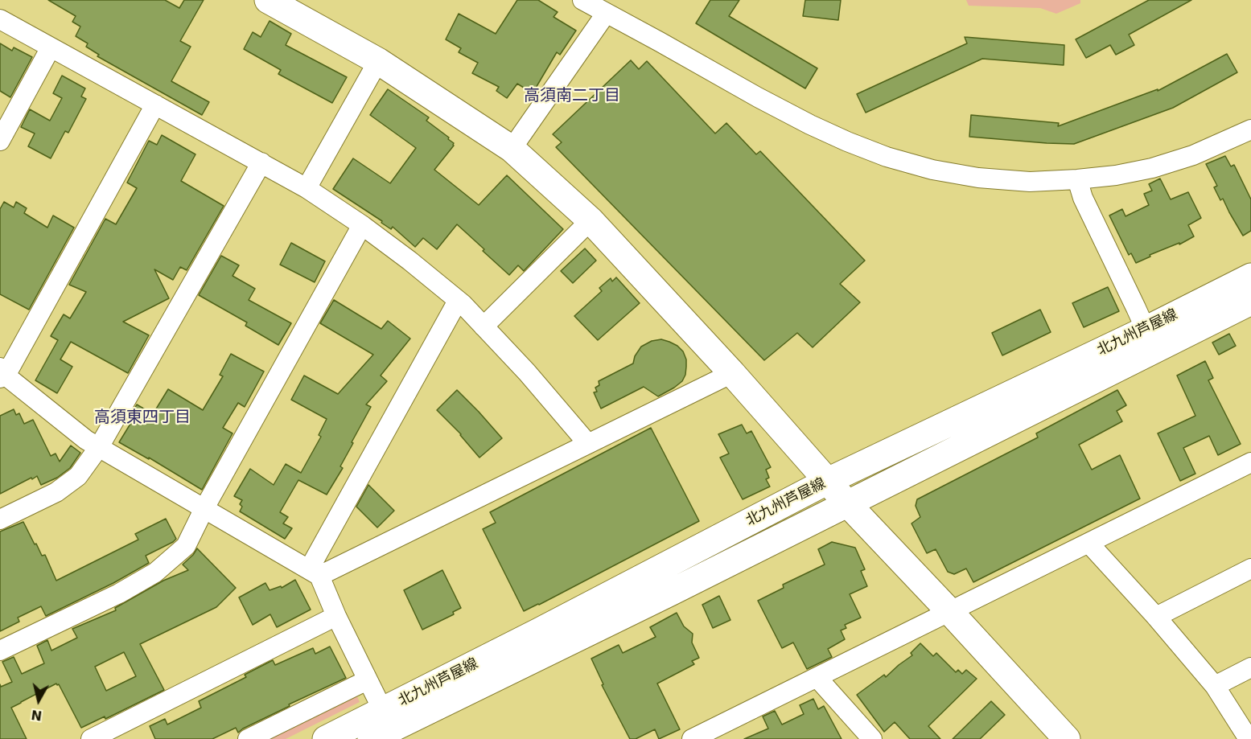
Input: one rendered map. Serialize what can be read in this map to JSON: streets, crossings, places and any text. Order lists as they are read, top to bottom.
{
  "streets": {
    "main road": ["北九州芦屋線"]
  },
  "districts": ["高須南二丁目", "高須東四丁目"],
  "north": "bottom"
}
